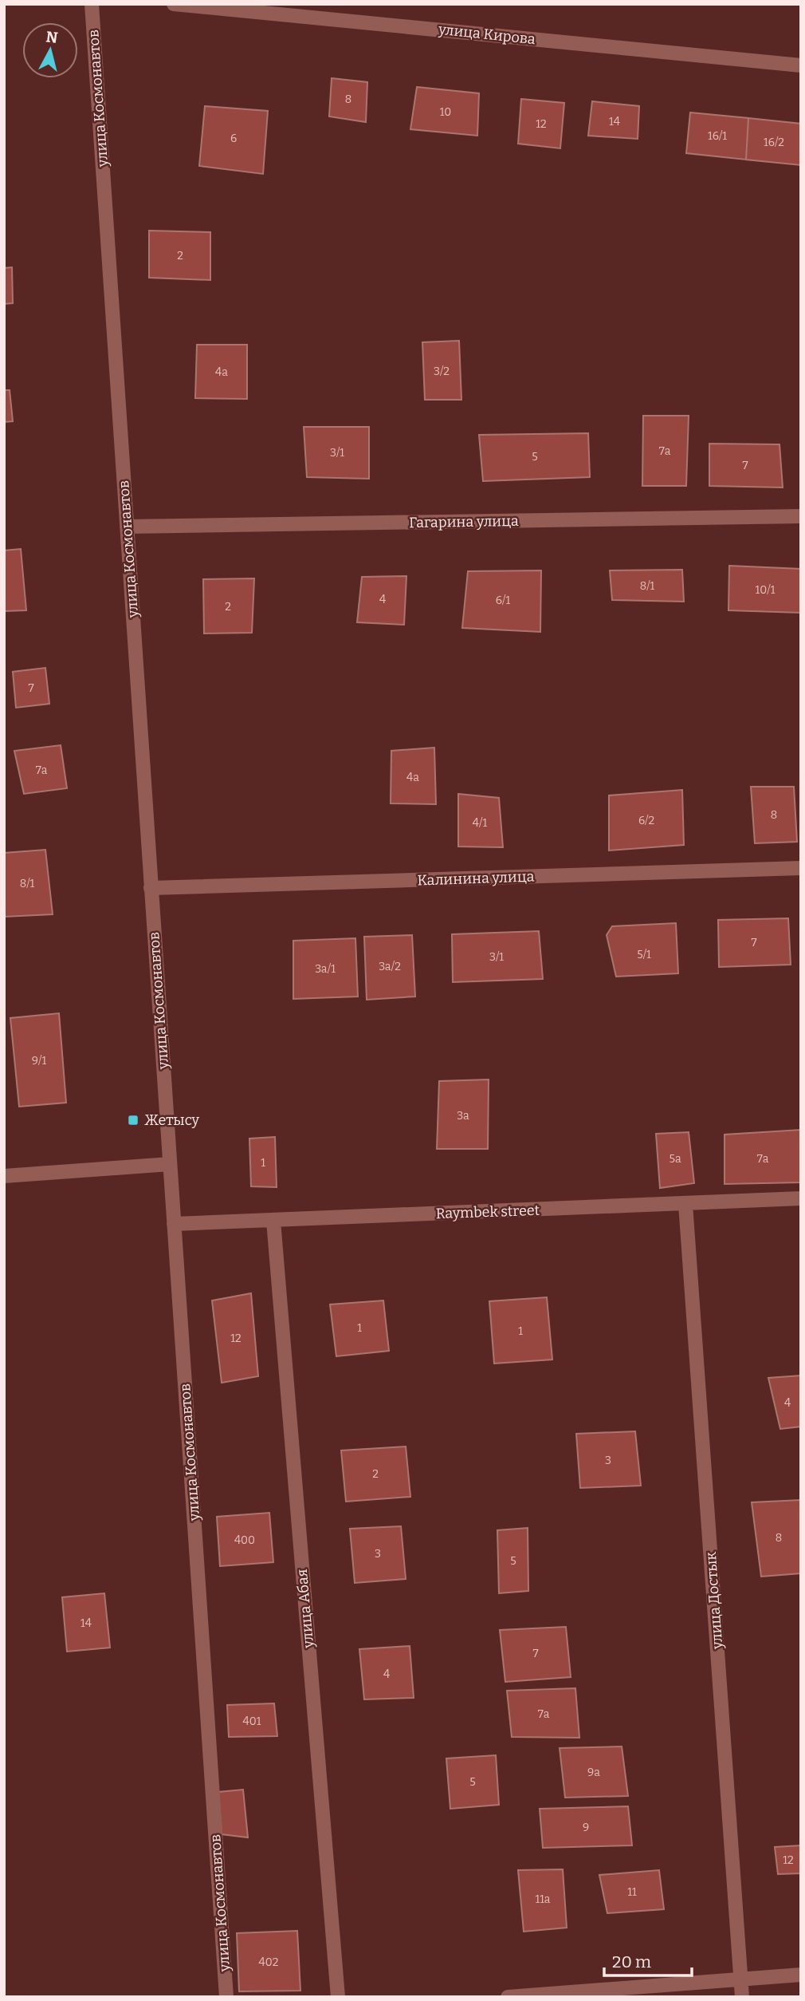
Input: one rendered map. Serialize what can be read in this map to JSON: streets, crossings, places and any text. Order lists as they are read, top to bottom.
{
  "streets": {
    "street": [
      "улица Кирова",
      "улица Космонавтов",
      "Гагарина улица",
      "Калинина улица",
      "Raymbek street",
      "улица Достык",
      "улица Абая"
    ]
  },
  "crossings": [
    ["улица Космонавтов", "Гагарина улица"],
    ["улица Космонавтов", "Калинина улица"],
    ["улица Космонавтов", "Raymbek street"],
    ["Raymbek street", "улица Достык"],
    ["Raymbek street", "улица Абая"]
  ],
  "places": {
    "transit": ["Жетысу"]
  },
  "house_numbers": [
    "8",
    "10",
    "14",
    "12",
    "16/1",
    "6",
    "16/2",
    "2",
    "3/2",
    "4а",
    "7а",
    "3/1",
    "5",
    "7",
    "8/1",
    "10/1",
    "4",
    "6/1",
    "2",
    "7",
    "7а",
    "4а",
    "8",
    "6/2",
    "4/1",
    "8/1",
    "7",
    "5/1",
    "3/1",
    "3а/2",
    "3а/1",
    "9/1",
    "3а",
    "5а",
    "7а",
    "1",
    "1",
    "1",
    "12",
    "4",
    "3",
    "2",
    "8",
    "400",
    "3",
    "5",
    "14",
    "7",
    "4",
    "7а",
    "401",
    "9а",
    "5",
    "9",
    "12",
    "11",
    "11а",
    "402"
  ],
  "scale_bar": "20 m",
  "north": "top"
}
